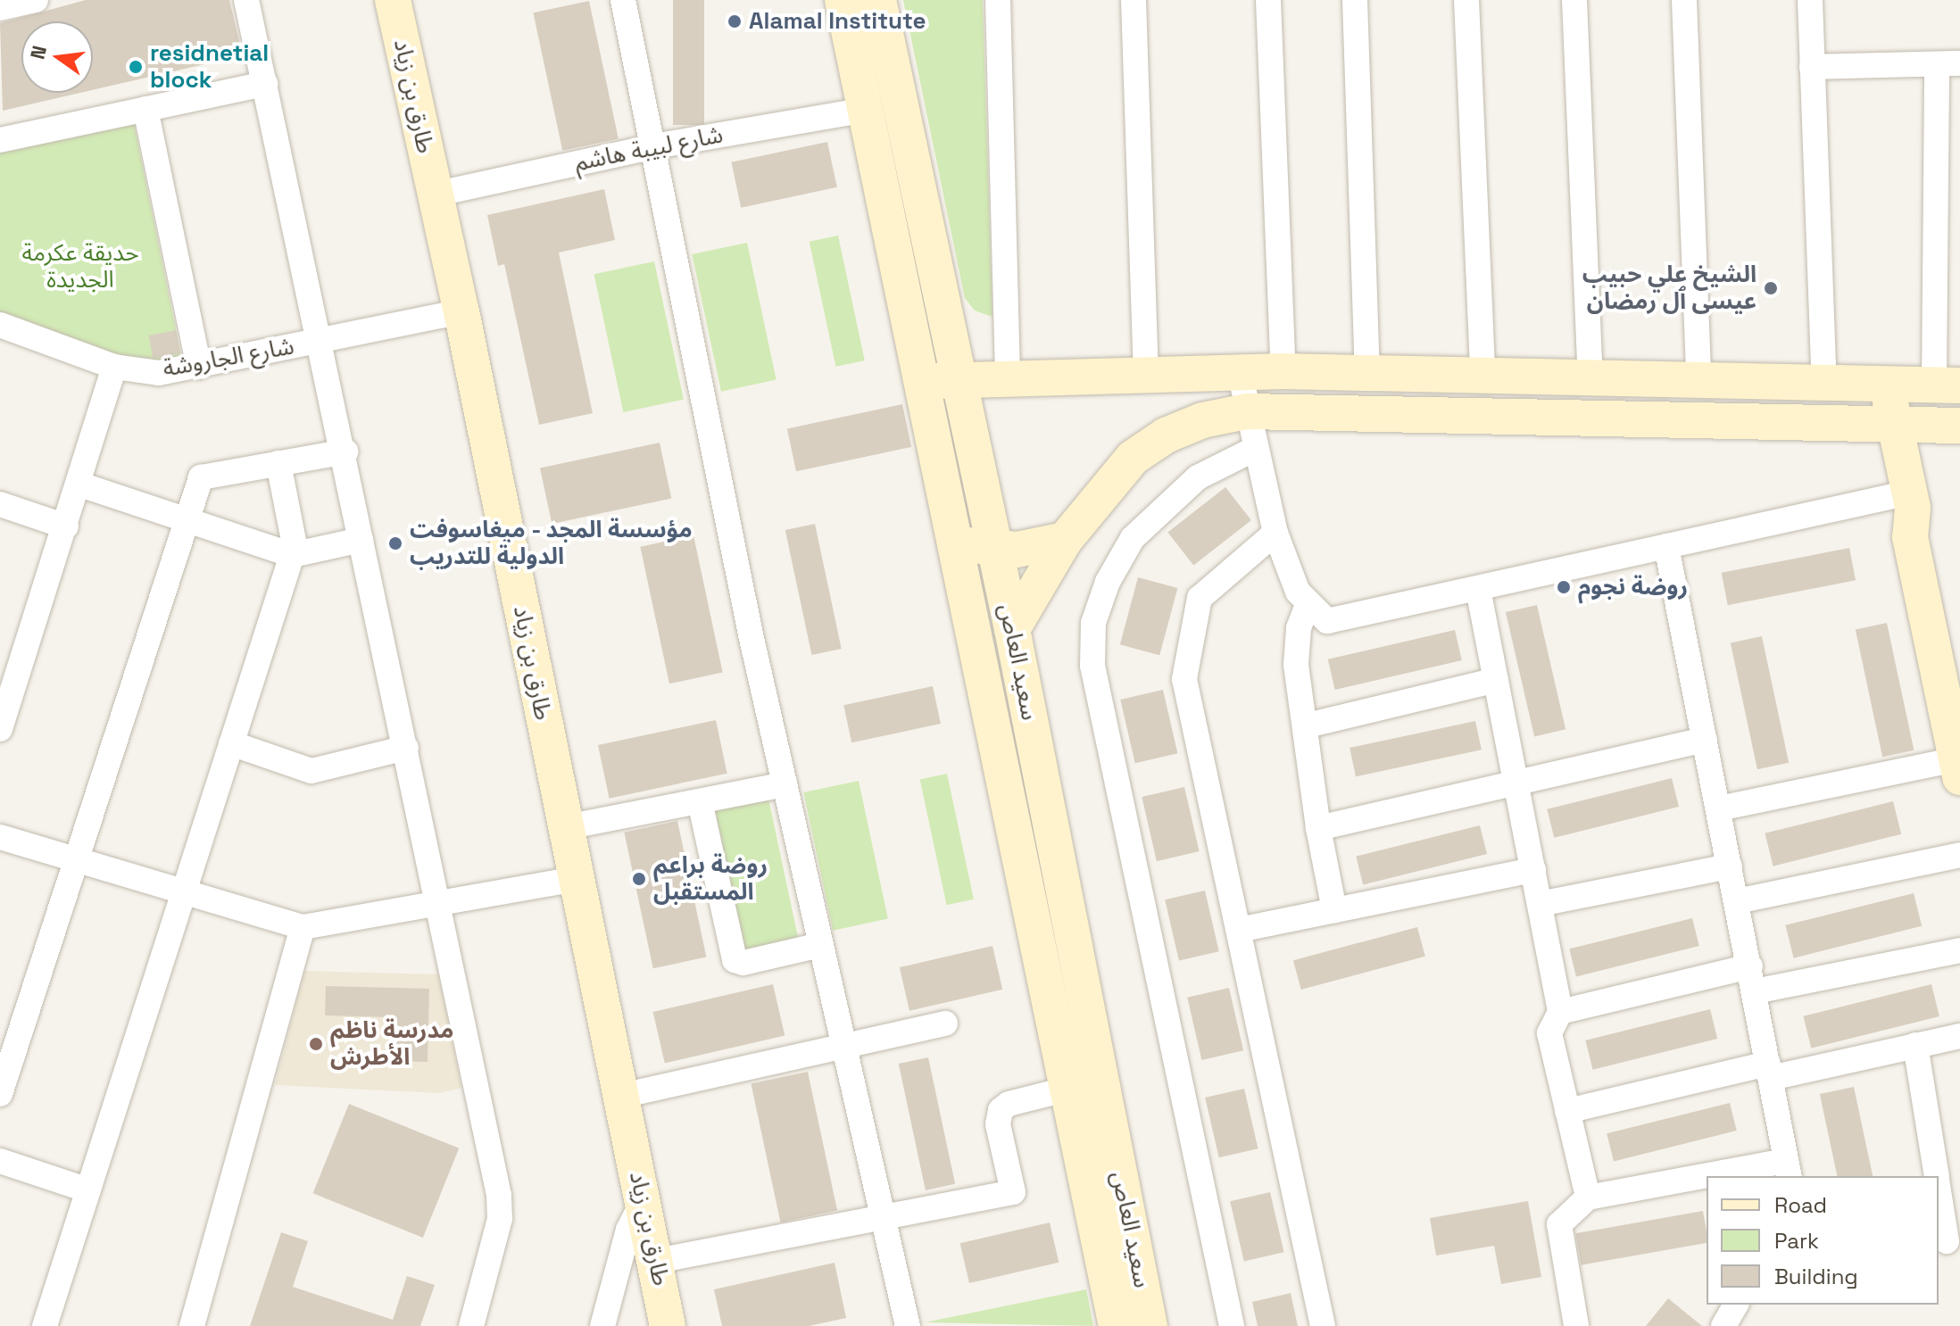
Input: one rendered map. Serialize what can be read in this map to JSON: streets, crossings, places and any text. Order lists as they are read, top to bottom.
{
  "streets": {
    "main road": ["طارق بن زياد", "سعيد العاص"],
    "street": ["شارع لبيبة هاشم", "شارع الجاروشة"]
  },
  "crossings": [
    ["طارق بن زياد", "شارع لبيبة هاشم"],
    ["طارق بن زياد", "شارع الجاروشة"]
  ],
  "parks": ["حديقة عكرمة الجديدة"],
  "places": [
    "Alamal Institute",
    "residnetial block",
    "الشيخ علي حبيب عيسى ٱل رمضان",
    "مؤسسة المجد - ميغاسوفت الدولية للتدريب",
    "روضة نجوم",
    "روضة براعم المستقبل",
    "مدرسة ناظم الأطرش"
  ],
  "legend": ["Road", "Park", "Building"],
  "north": "left"
}
